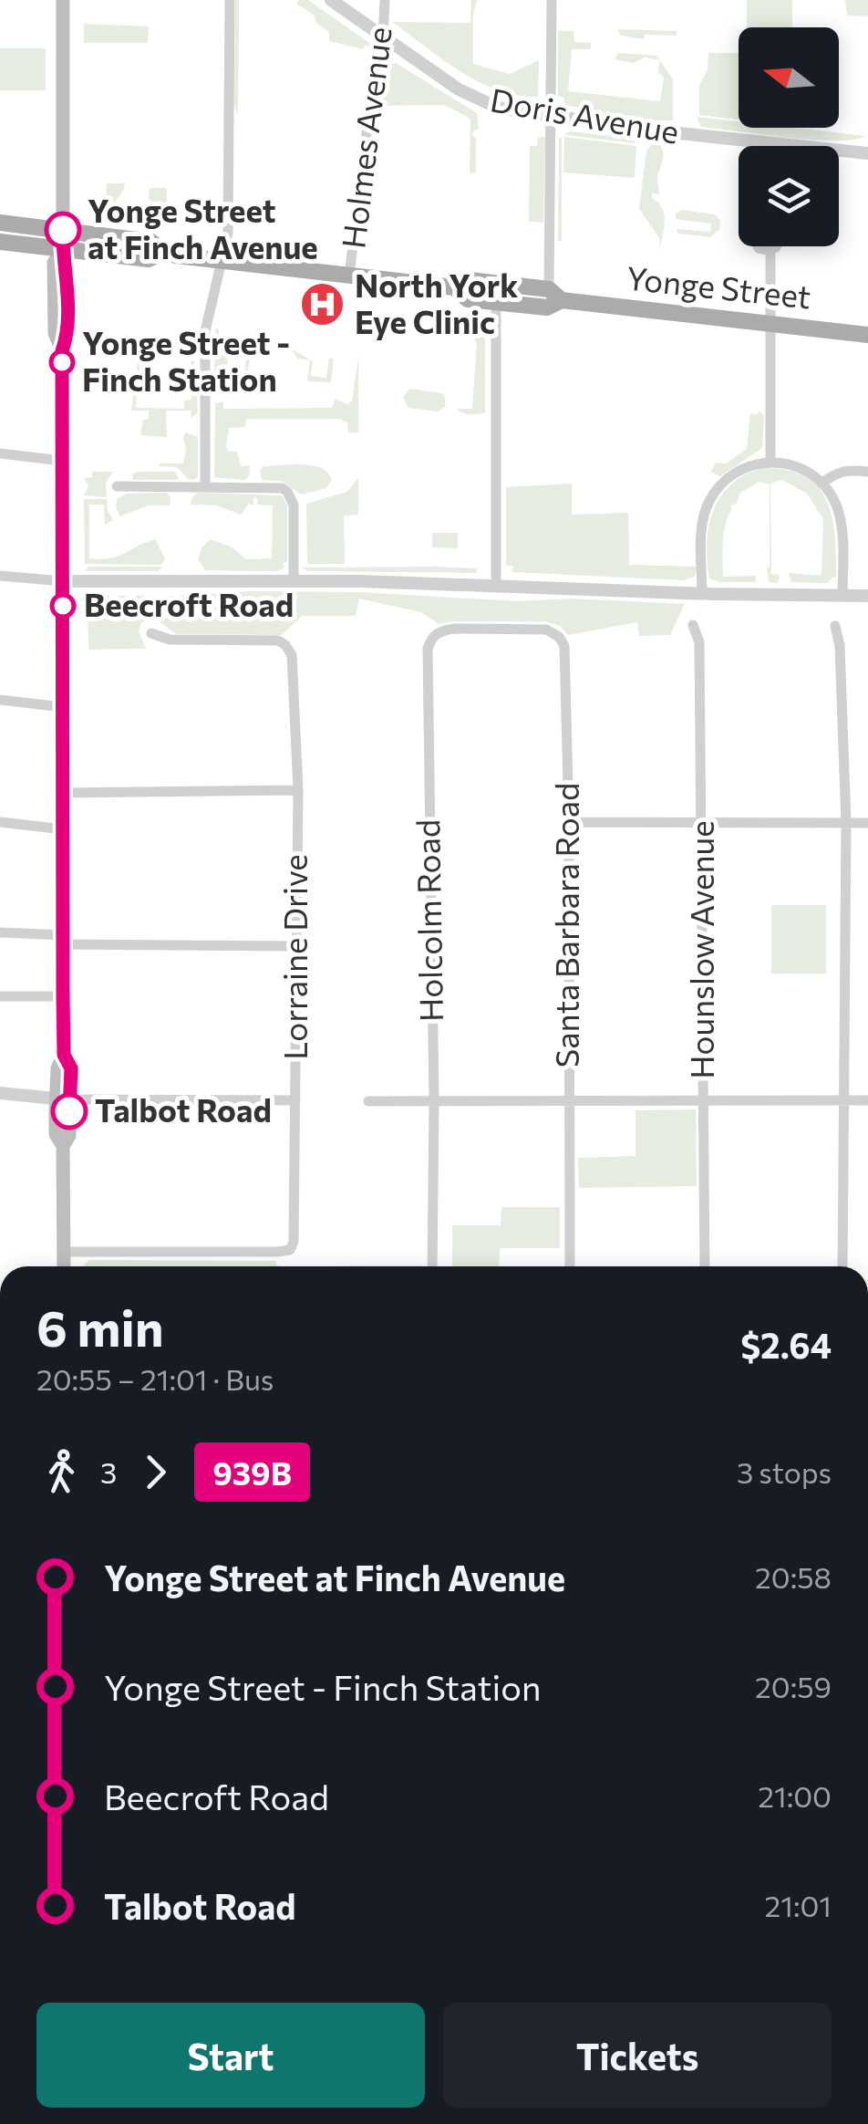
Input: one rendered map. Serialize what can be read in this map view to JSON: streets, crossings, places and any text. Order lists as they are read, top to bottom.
{
  "streets": {
    "main road": ["Yonge Street"],
    "street": [
      "Doris Avenue",
      "Holmes Avenue",
      "Holcolm Road",
      "Santa Barbara Road",
      "Hounslow Avenue",
      "Lorraine Drive"
    ]
  },
  "crossings": [
    ["Doris Avenue", "Holmes Avenue"],
    ["Holmes Avenue", "Yonge Street"],
    ["Holcolm Road", "Santa Barbara Road"]
  ],
  "places": {
    "other": [
      "Yonge Street at Finch Avenue",
      "Yonge Street - Finch Station",
      "Beecroft Road",
      "Talbot Road"
    ],
    "hospital": ["North York Eye Clinic"]
  },
  "lines": ["bus line 939B"],
  "north": "left",
  "page": {
    "heading": ["6 min", "20:55 – 21:01 · Bus", "$2.64"],
    "legs": ["3", "939B", "3 stops"],
    "list": [
      {
        "name": "Yonge Street at Finch Avenue",
        "value": "20:58"
      },
      {
        "name": "Yonge Street - Finch Station",
        "value": "20:59"
      },
      {
        "name": "Beecroft Road",
        "value": "21:00"
      },
      {
        "name": "Talbot Road",
        "value": "21:01"
      }
    ],
    "buttons": ["Start", "Tickets"]
  }
}
